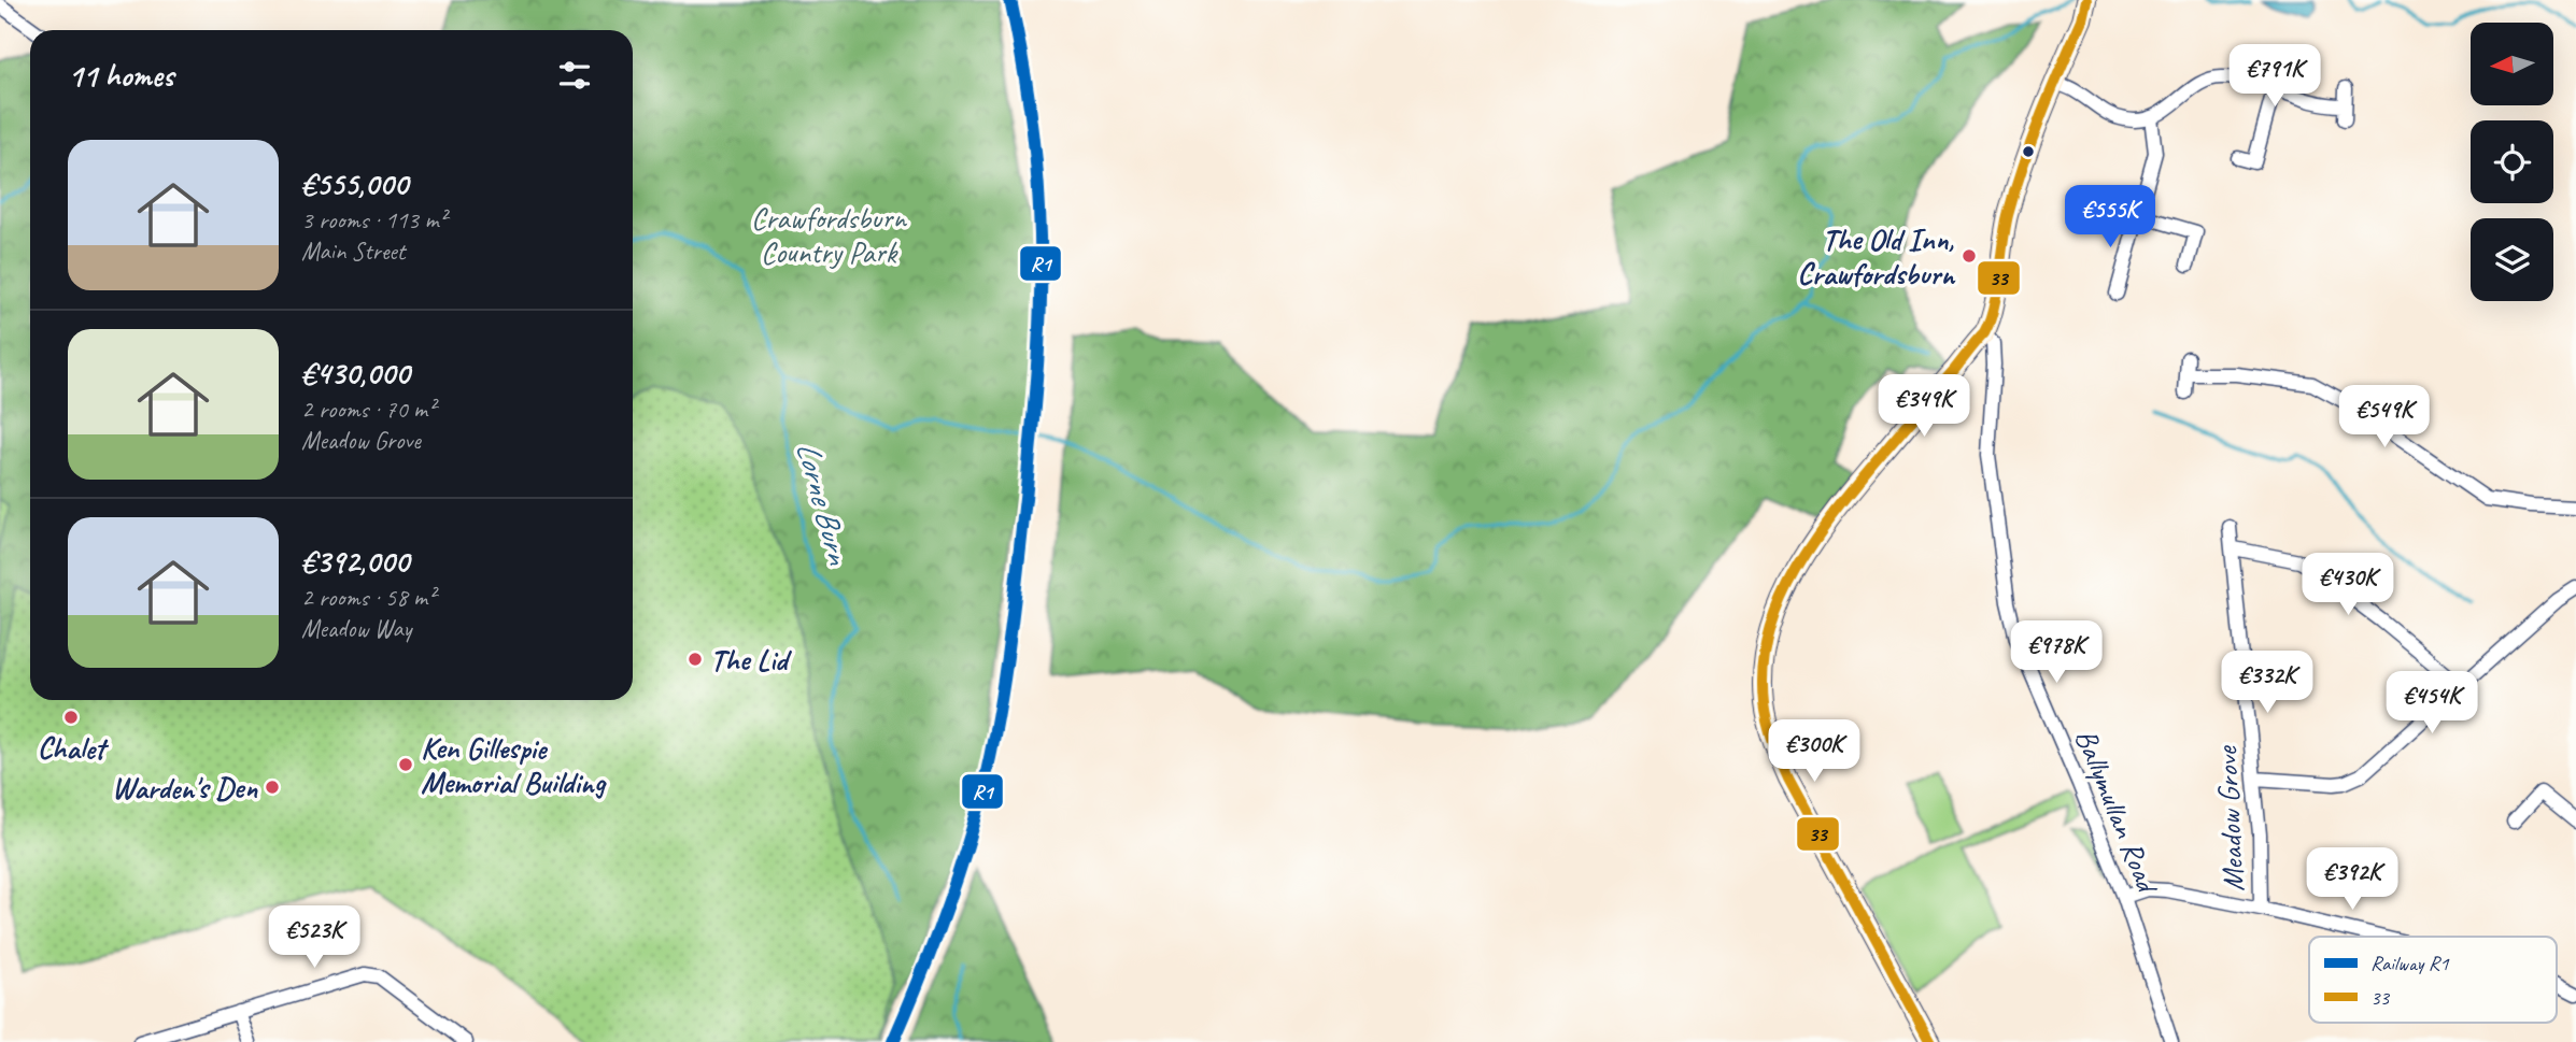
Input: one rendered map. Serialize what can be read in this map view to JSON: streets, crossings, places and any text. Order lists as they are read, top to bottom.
{
  "streets": {
    "street": ["Ballymullan Road", "Meadow Grove"]
  },
  "water": ["Lorne Burn"],
  "parks": ["Crawfordsburn Country Park"],
  "places": [
    "The Old Inn, Crawfordsburn",
    "The Lid",
    "Chalet",
    "Ken Gillespie Memorial Building",
    "Warden's Den"
  ],
  "lines": ["rail line R1", "transit line 33"],
  "legend": ["Railway R1", "33"],
  "north": "left",
  "page": {
    "heading": "11 homes",
    "price": [
      "€791K",
      "€555K",
      "€349K",
      "€549K",
      "€430K",
      "€978K",
      "€332K",
      "€454K",
      "€300K",
      "€392K",
      "€523K"
    ],
    "list": [
      {
        "name": "€555,000",
        "note": "3 rooms · 113 m² · Main Street"
      },
      {
        "name": "€430,000",
        "note": "2 rooms · 70 m² · Meadow Grove"
      },
      {
        "name": "€392,000",
        "note": "2 rooms · 58 m² · Meadow Way"
      }
    ]
  }
}
